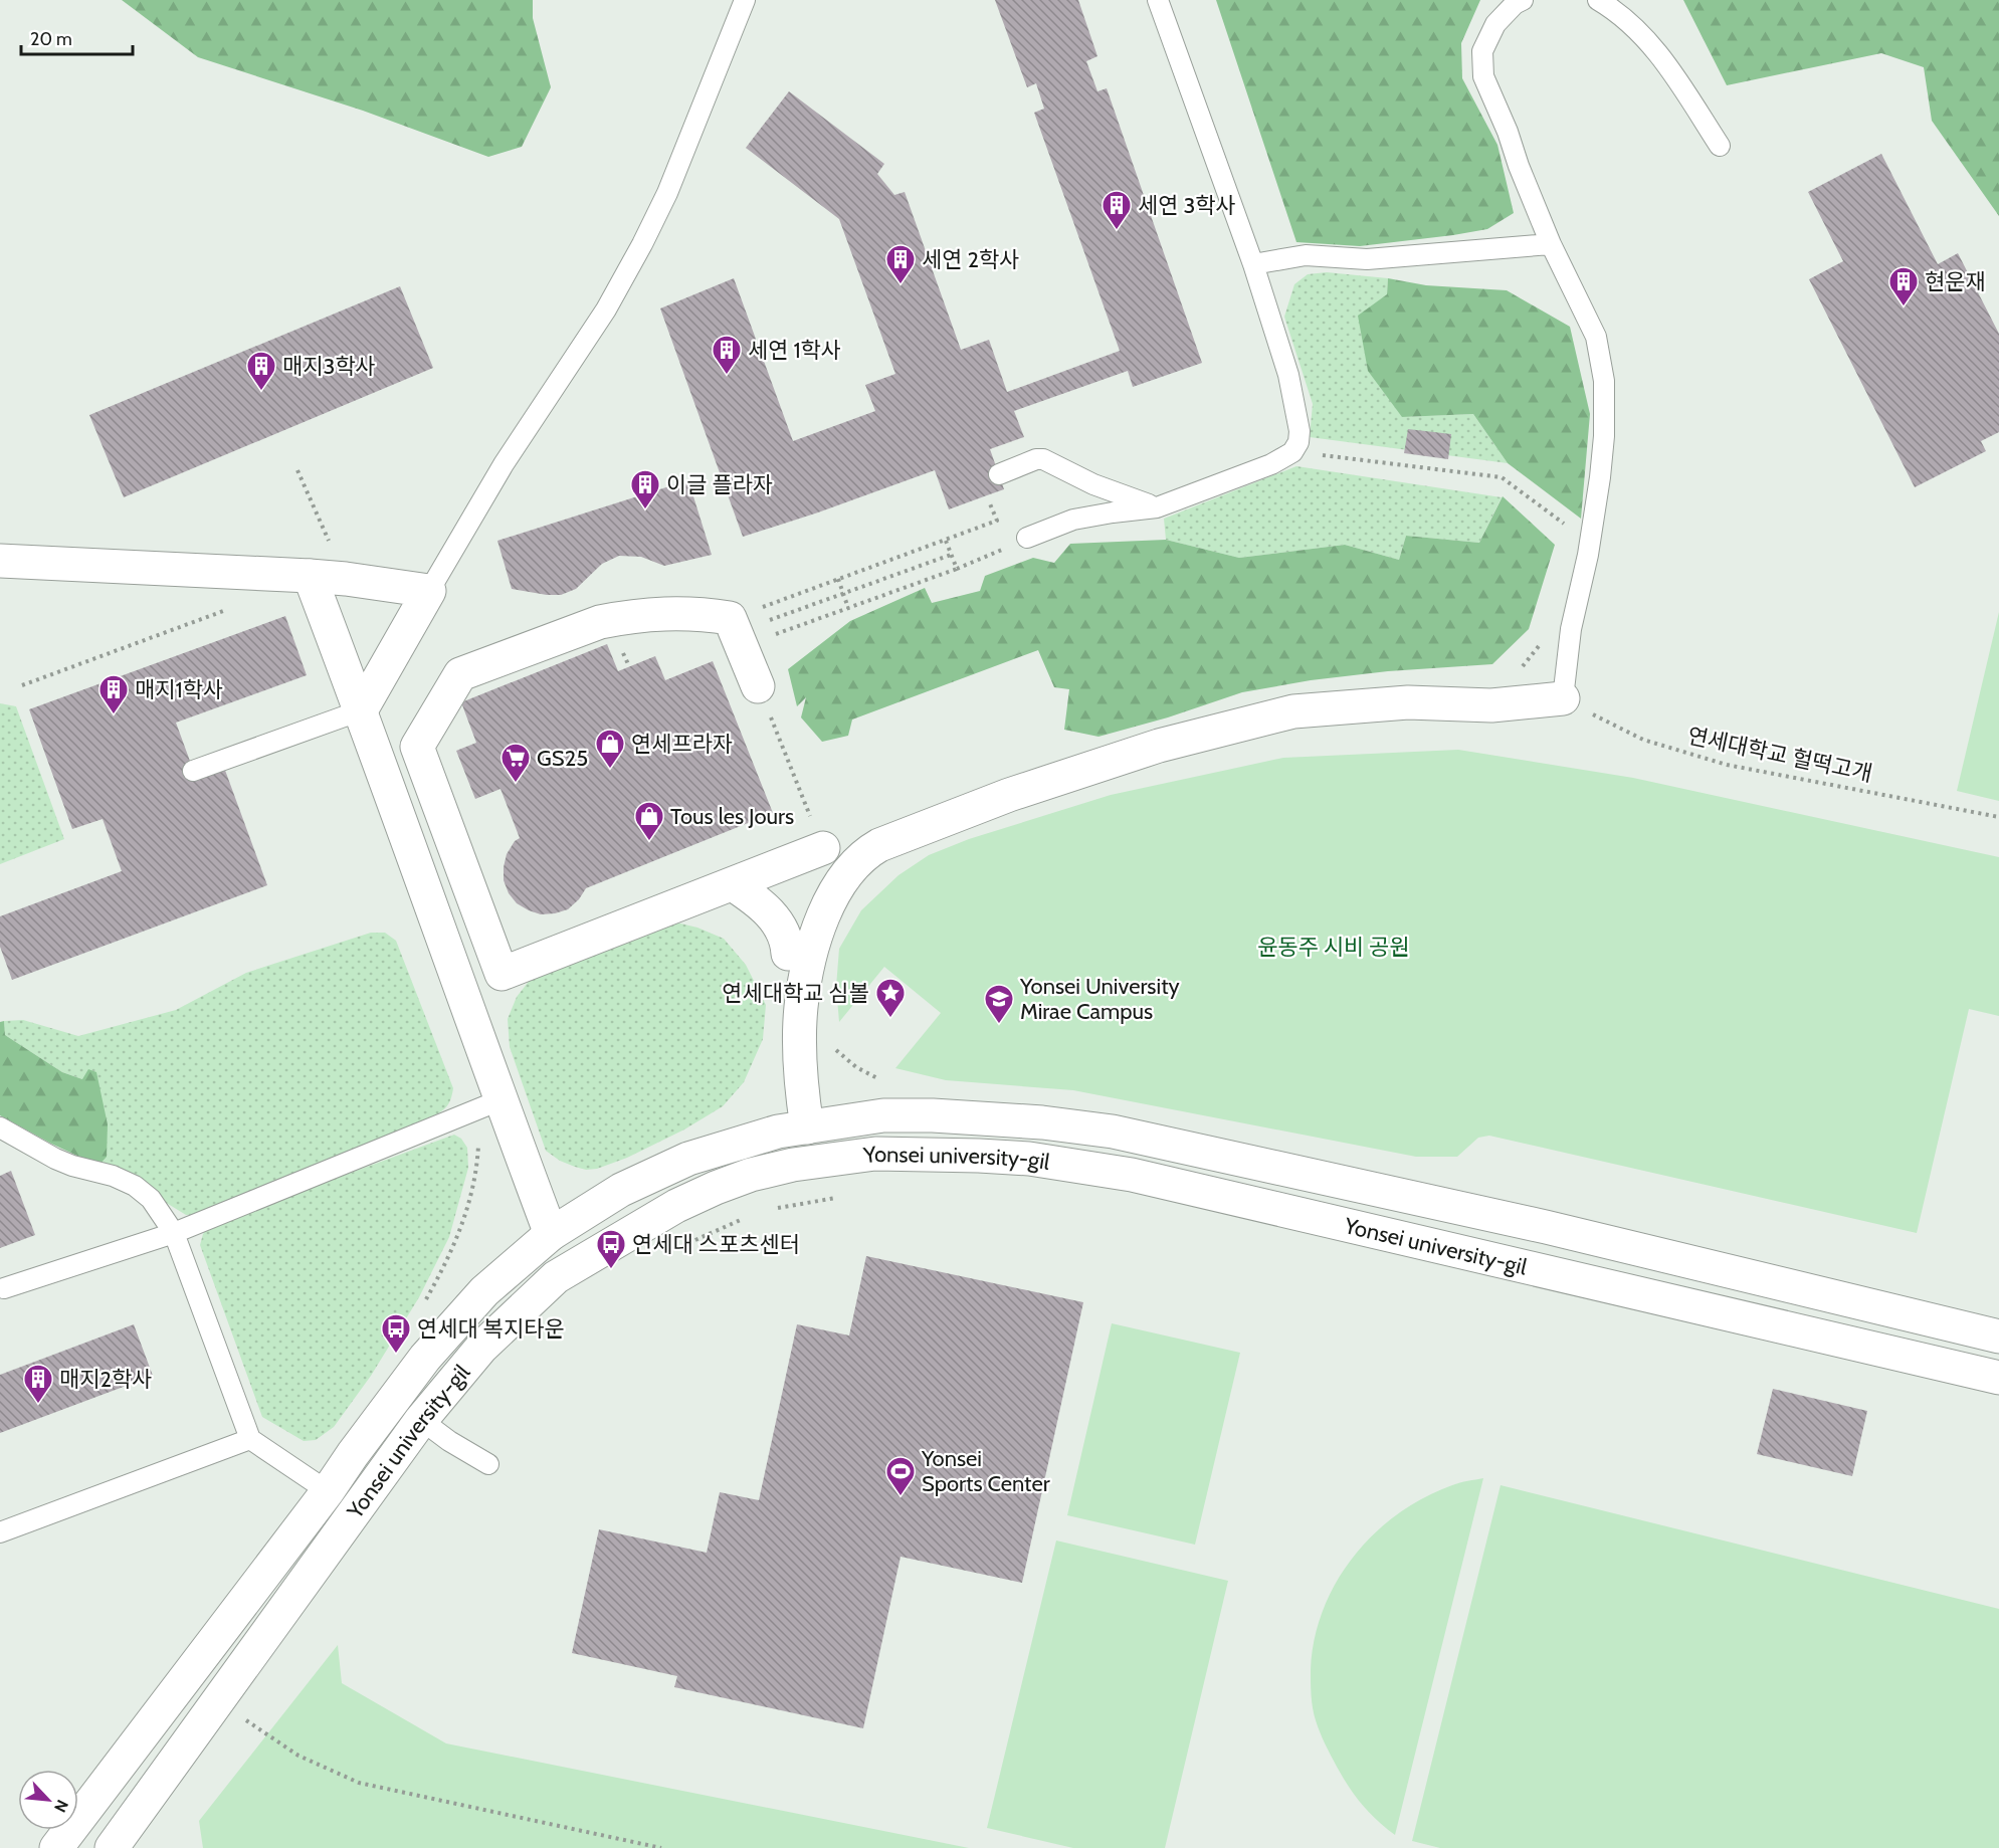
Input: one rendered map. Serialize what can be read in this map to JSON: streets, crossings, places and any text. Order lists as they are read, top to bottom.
{
  "streets": {
    "street": ["Yonsei university-gil"],
    "path": ["연세대학교 헐떡고개"]
  },
  "parks": ["윤동주 시비 공원"],
  "places": {
    "building": [
      "세연 3학사",
      "세연 2학사",
      "현운재",
      "세연 1학사",
      "매지3학사",
      "이글 플라자",
      "매지1학사",
      "매지2학사"
    ],
    "shop": ["연세프라자", "Tous les Jours"],
    "supermarket": ["GS25"],
    "place": ["연세대학교 심볼"],
    "school or university": ["Yonsei University Mirae Campus"],
    "bus stop": ["연세대 스포츠센터", "연세대 복지타운"],
    "sports": ["Yonsei Sports Center"]
  },
  "scale_bar": "20 m",
  "north": "bottom right"
}
